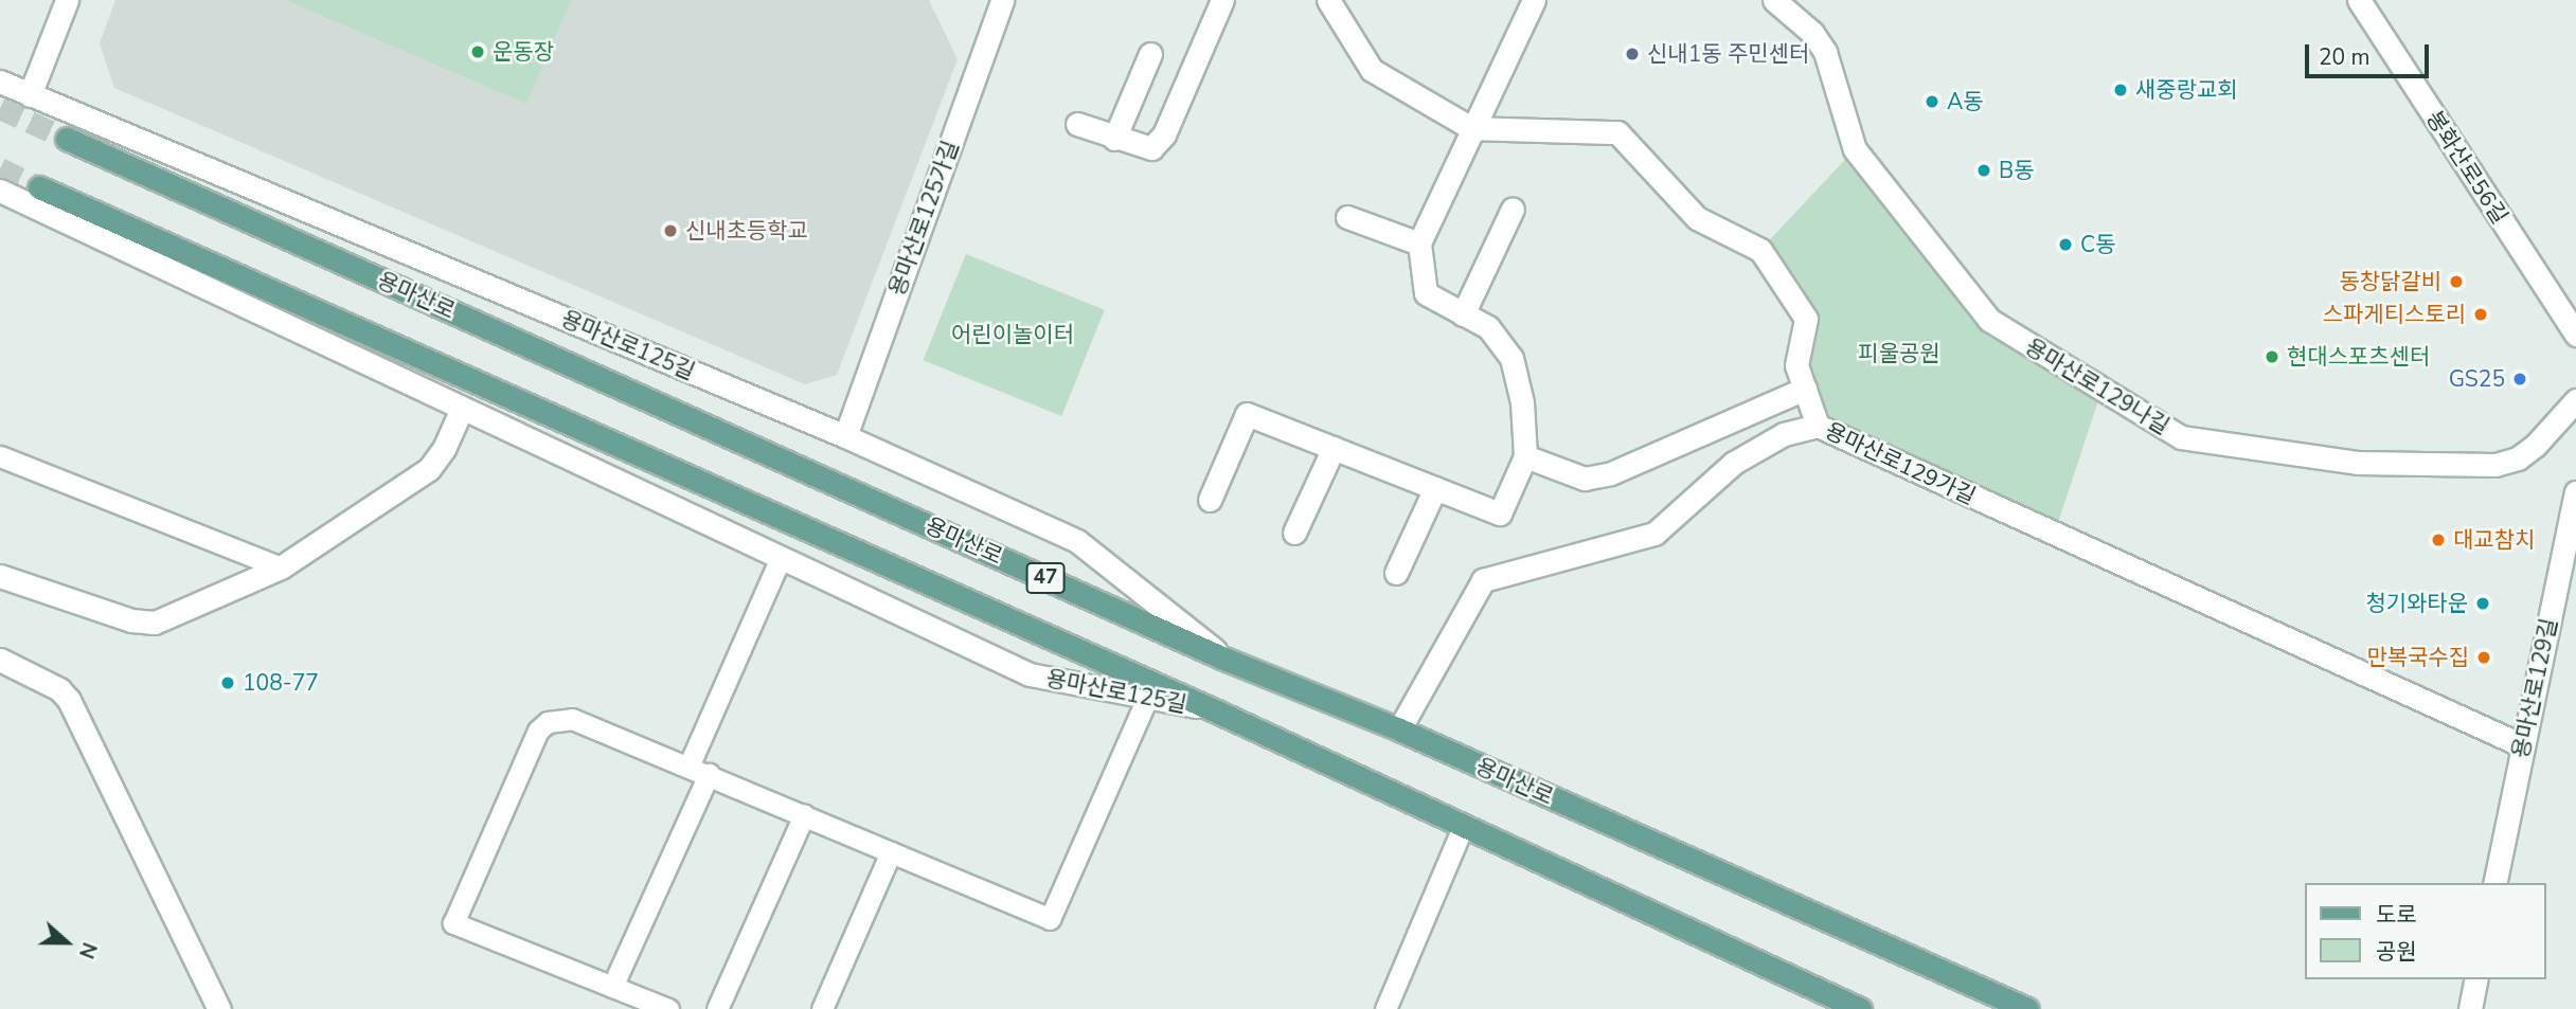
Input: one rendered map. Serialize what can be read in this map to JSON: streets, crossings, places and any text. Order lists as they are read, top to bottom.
{
  "streets": {
    "main road": ["용마산로", "47"],
    "street": [
      "봉화산로56길",
      "용마산로125가길",
      "용마산로125길",
      "용마산로129나길",
      "용마산로129가길",
      "용마산로129길"
    ]
  },
  "crossings": [
    ["용마산로125가길", "용마산로125길"],
    ["용마산로", "용마산로125길"],
    ["용마산로125길", "47"],
    ["용마산로129가길", "용마산로129길"]
  ],
  "parks": ["어린이놀이터", "피울공원"],
  "places": [
    "운동장",
    "신내1동 주민센터",
    "새중랑교회",
    "A동",
    "B동",
    "신내초등학교",
    "C동",
    "동창닭갈비",
    "스파게티스토리",
    "현대스포츠센터",
    "GS25",
    "대교참치",
    "청기와타운",
    "만복국수집",
    "108-77"
  ],
  "legend": ["도로", "공원"],
  "scale_bar": "20 m",
  "north": "right"
}
